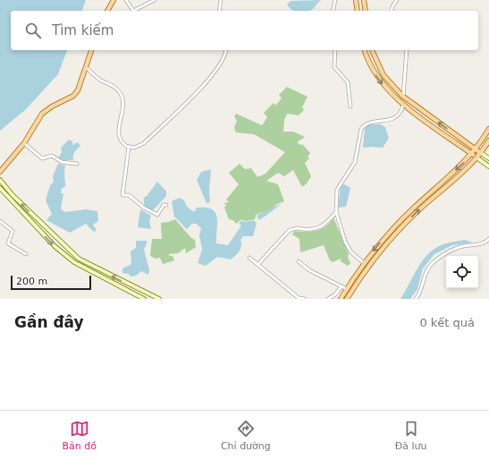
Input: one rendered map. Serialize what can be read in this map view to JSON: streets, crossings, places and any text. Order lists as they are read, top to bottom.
{
  "scale_bar": "200 m",
  "page": {
    "search": "Tìm kiếm",
    "scale": "200 m",
    "heading": ["Gần đây", "0 kết quả"],
    "nav": ["Bản đồ", "Chỉ đường", "Đã lưu"]
  }
}
